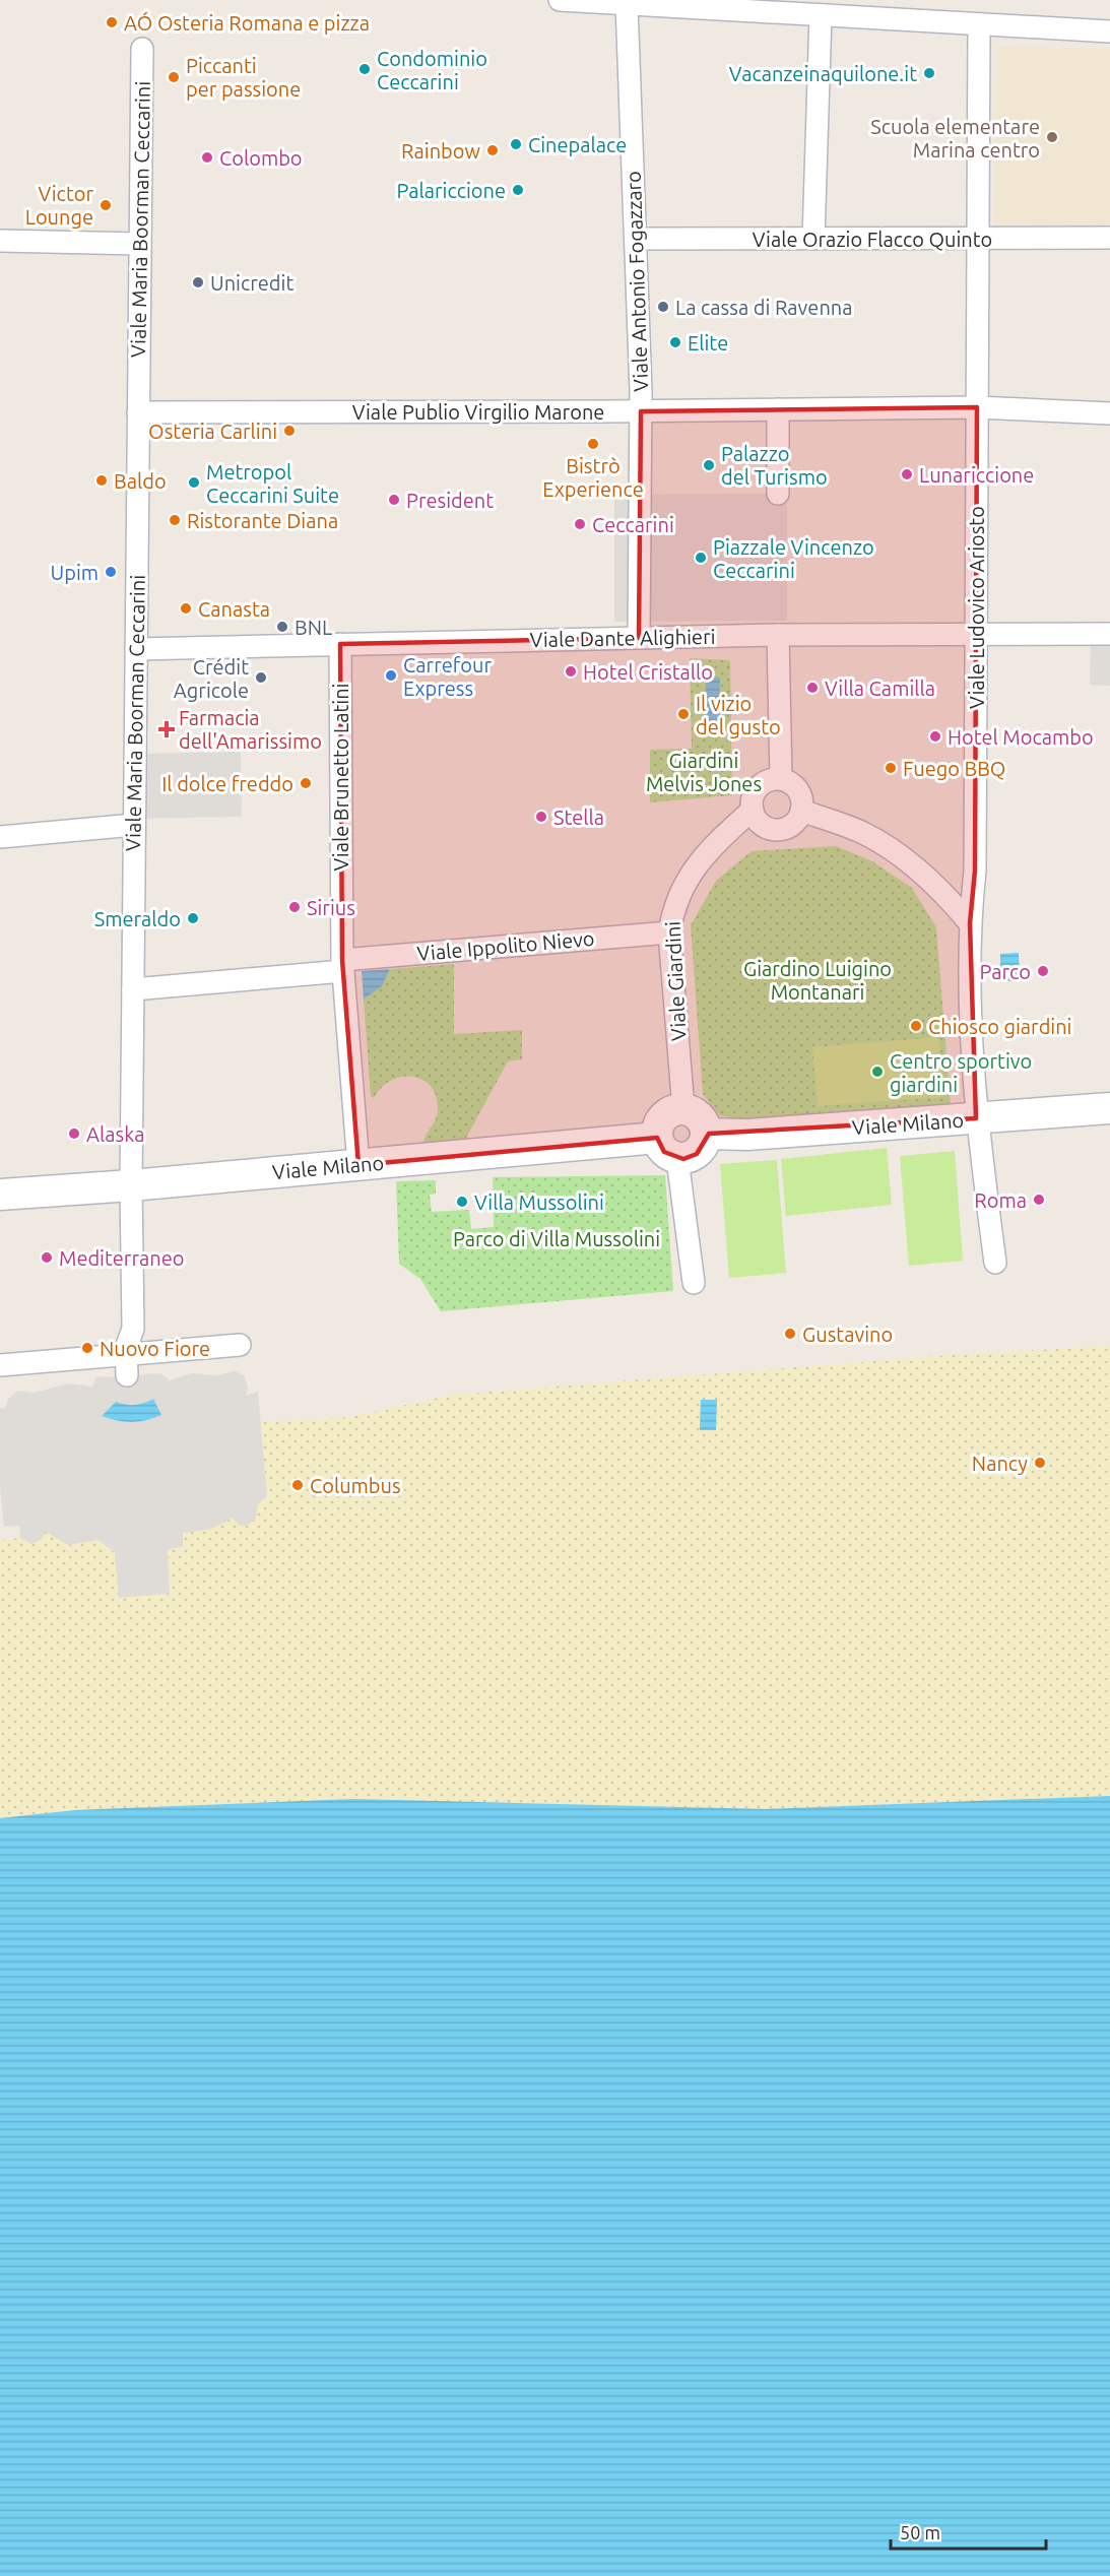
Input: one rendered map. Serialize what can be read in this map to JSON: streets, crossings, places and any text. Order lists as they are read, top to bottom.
{
  "streets": {
    "street": [
      "Viale Maria Boorman Ceccarini",
      "Viale Orazio Flacco Quinto",
      "Viale Antonio Fogazzaro",
      "Viale Publio Virgilio Marone",
      "Viale Ludovico Ariosto",
      "Viale Dante Alighieri",
      "Viale Brunetto Latini",
      "Viale Ippolito Nievo",
      "Viale Giardini",
      "Viale Milano"
    ]
  },
  "crossings": [
    ["Viale Maria Boorman Ceccarini", "Viale Publio Virgilio Marone"],
    ["Viale Maria Boorman Ceccarini", "Viale Dante Alighieri"],
    ["Viale Maria Boorman Ceccarini", "Viale Ippolito Nievo"],
    ["Viale Maria Boorman Ceccarini", "Viale Milano"],
    ["Viale Orazio Flacco Quinto", "Viale Antonio Fogazzaro"],
    ["Viale Orazio Flacco Quinto", "Viale Ludovico Ariosto"],
    ["Viale Antonio Fogazzaro", "Viale Publio Virgilio Marone"],
    ["Viale Publio Virgilio Marone", "Viale Ludovico Ariosto"],
    ["Viale Ludovico Ariosto", "Viale Dante Alighieri"],
    ["Viale Ludovico Ariosto", "Viale Milano"],
    ["Viale Dante Alighieri", "Viale Brunetto Latini"],
    ["Viale Brunetto Latini", "Viale Ippolito Nievo"],
    ["Viale Brunetto Latini", "Viale Milano"],
    ["Viale Ippolito Nievo", "Viale Giardini"],
    ["Viale Giardini", "Viale Milano"]
  ],
  "parks": ["Giardini Melvis Jones", "Giardino Luigino Montanari", "Parco di Villa Mussolini"],
  "places": {
    "other": [
      "AÓ Osteria Romana e pizza",
      "Condominio Ceccarini",
      "Vacanzeinaquilone.it",
      "Piccanti per passione",
      "Scuola elementare Marina centro",
      "Cinepalace",
      "Rainbow",
      "Colombo",
      "Palariccione",
      "Victor Lounge",
      "Unicredit",
      "La cassa di Ravenna",
      "Elite",
      "Osteria Carlini",
      "Bistrò Experience",
      "Palazzo del Turismo",
      "Lunariccione",
      "Baldo",
      "Metropol Ceccarini Suite",
      "President",
      "Ristorante Diana",
      "Ceccarini",
      "Piazzale Vincenzo Ceccarini",
      "Upim",
      "Canasta",
      "BNL",
      "Hotel Cristallo",
      "Carrefour Express",
      "Crédit Agricole",
      "Villa Camilla",
      "Il vizio del gusto",
      "Hotel Mocambo",
      "Fuego BBQ",
      "Il dolce freddo",
      "Stella",
      "Sirius",
      "Smeraldo",
      "Parco",
      "Chiosco giardini",
      "Centro sportivo giardini",
      "Alaska",
      "Roma",
      "Villa Mussolini",
      "Mediterraneo",
      "Gustavino",
      "Nuovo Fiore",
      "Nancy",
      "Columbus"
    ],
    "health": ["Farmacia dell'Amarissimo"]
  },
  "scale_bar": "50 m"
}
